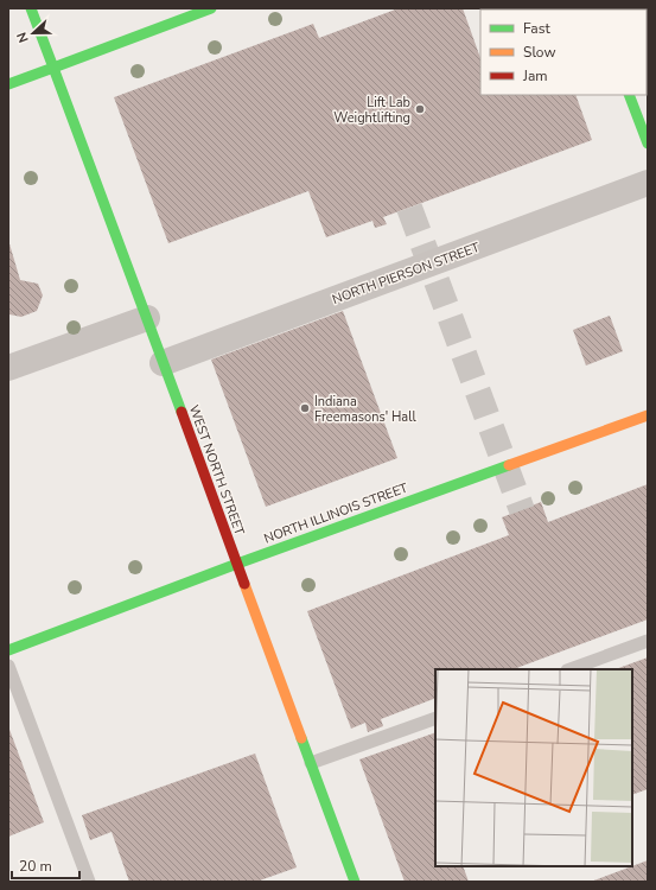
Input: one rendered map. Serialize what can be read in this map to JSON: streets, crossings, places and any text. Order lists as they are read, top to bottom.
{
  "streets": {
    "main road": ["WEST NORTH STREET", "NORTH ILLINOIS STREET"],
    "street": ["NORTH PIERSON STREET"]
  },
  "crossings": [
    ["NORTH PIERSON STREET", "WEST NORTH STREET"],
    ["WEST NORTH STREET", "NORTH ILLINOIS STREET"]
  ],
  "places": ["Lift Lab Weightlifting", "Indiana Freemasons' Hall"],
  "legend": ["Fast", "Slow", "Jam"],
  "scale_bar": "20 m",
  "north": "left"
}
